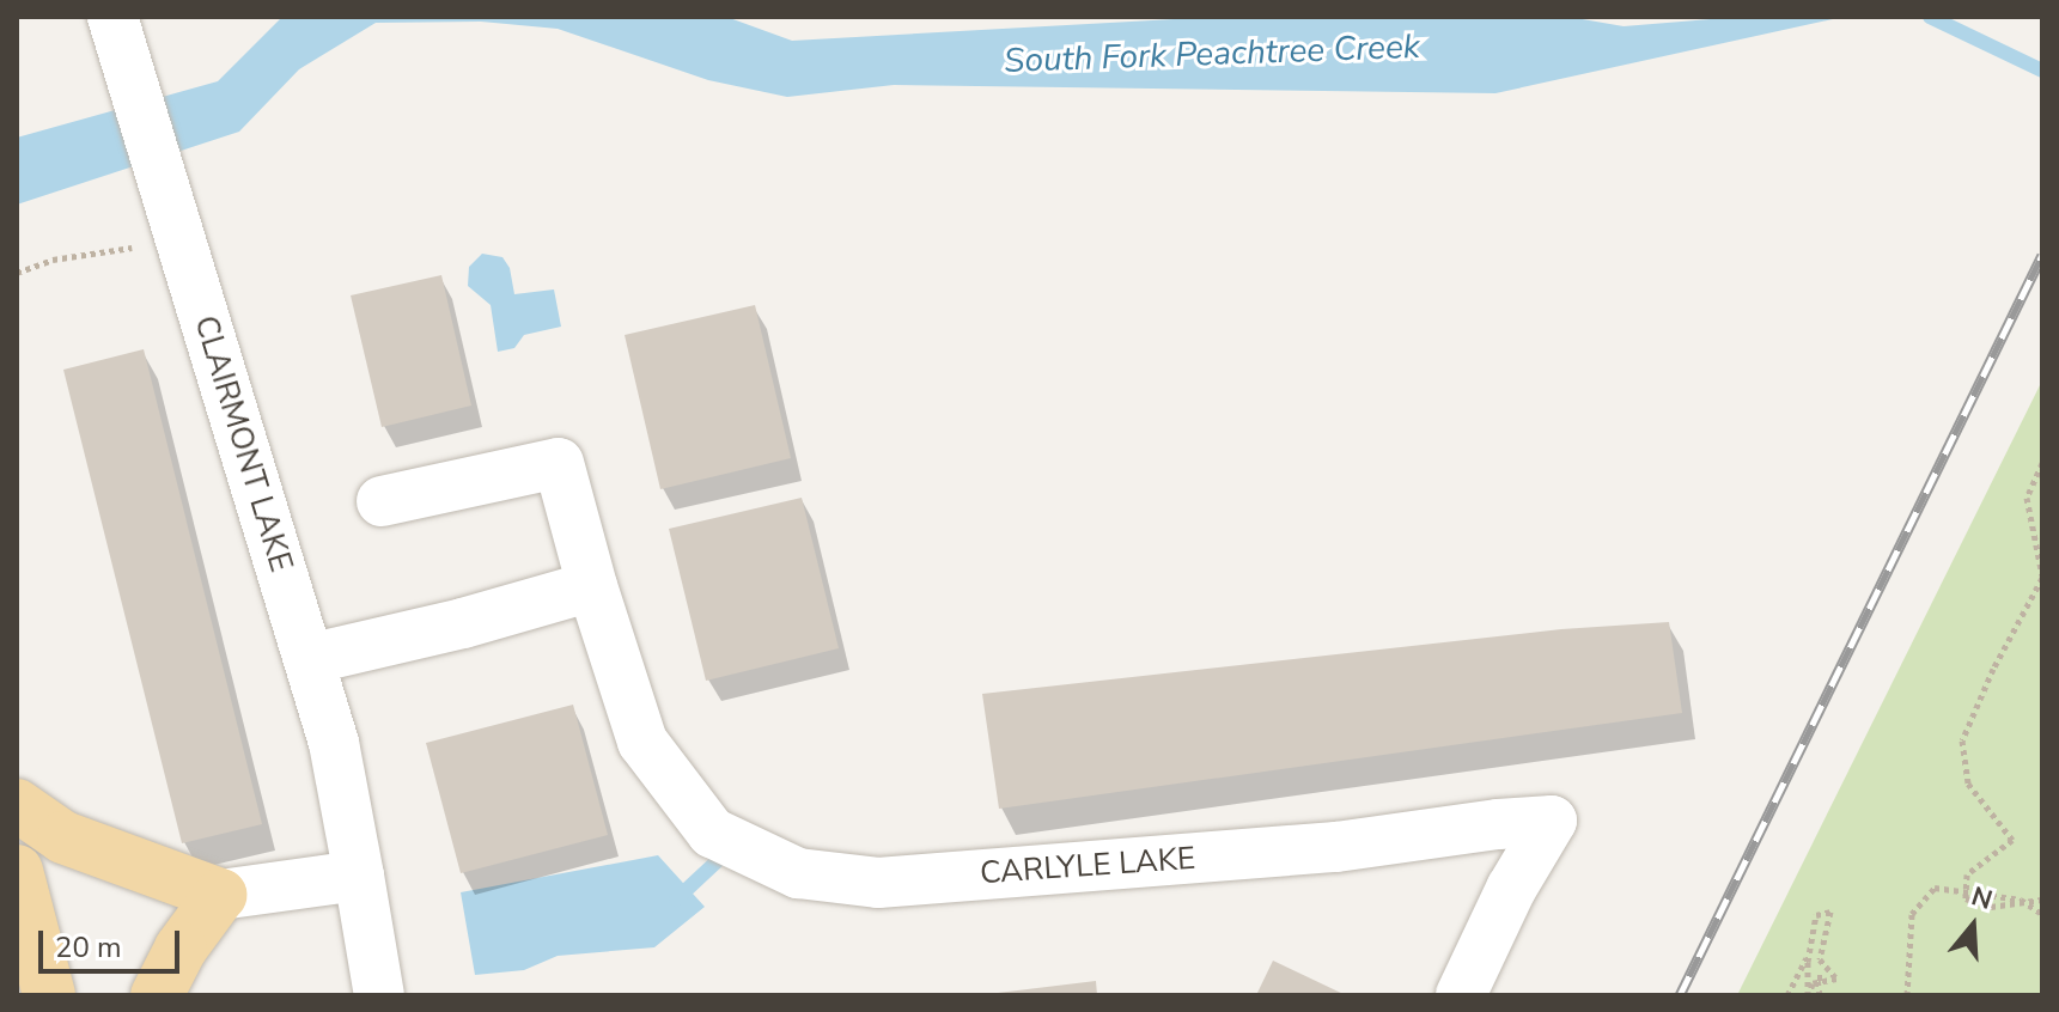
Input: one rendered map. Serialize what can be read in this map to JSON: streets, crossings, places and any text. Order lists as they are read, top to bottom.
{
  "streets": {
    "street": ["CLAIRMONT LAKE", "CARLYLE LAKE"]
  },
  "water": ["South Fork Peachtree Creek"],
  "scale_bar": "20 m",
  "north": "top"
}
